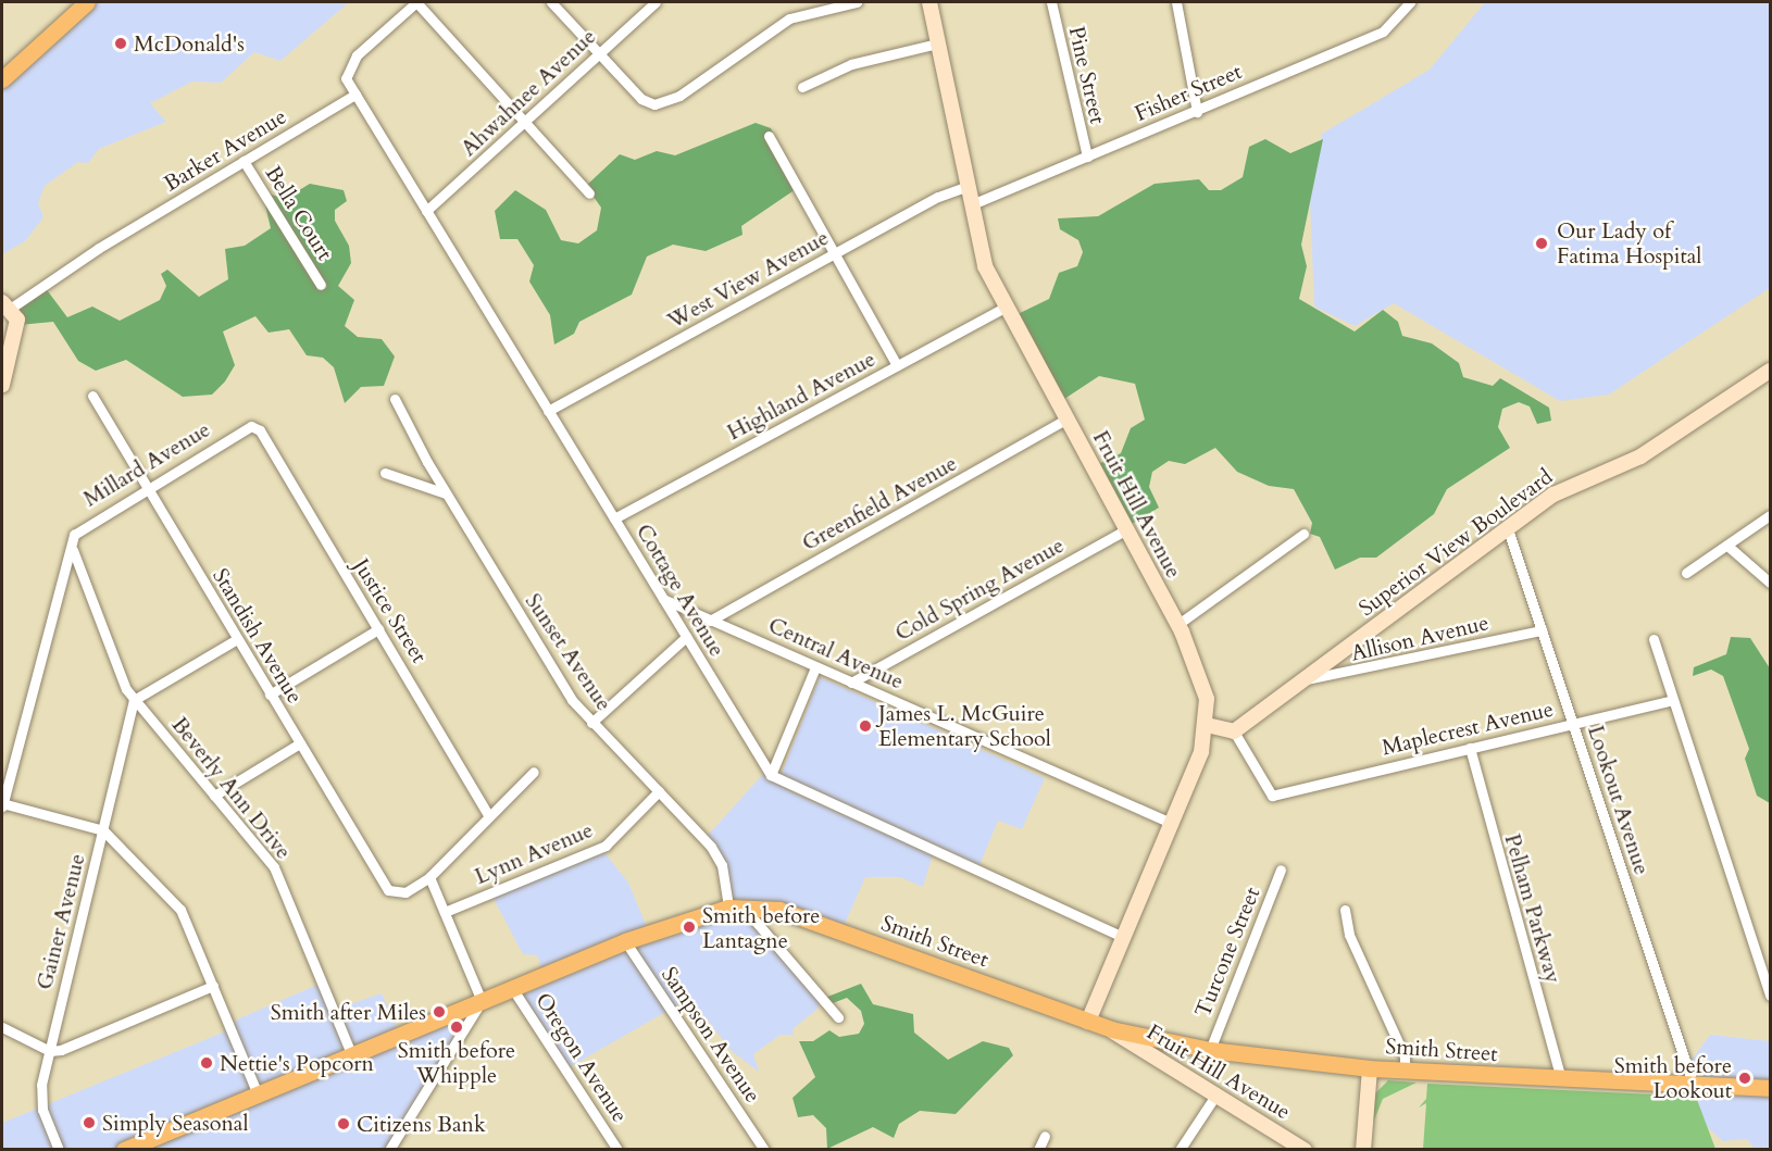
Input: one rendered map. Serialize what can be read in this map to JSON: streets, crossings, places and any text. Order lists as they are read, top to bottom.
{
  "streets": {
    "main road": ["Smith Street"],
    "street": [
      "Pine Street",
      "Ahwahnee Avenue",
      "Fisher Street",
      "Barker Avenue",
      "Bella Court",
      "West View Avenue",
      "Highland Avenue",
      "Millard Avenue",
      "Greenfield Avenue",
      "Fruit Hill Avenue",
      "Superior View Boulevard",
      "Cold Spring Avenue",
      "Cottage Avenue",
      "Justice Street",
      "Standish Avenue",
      "Allison Avenue",
      "Sunset Avenue",
      "Central Avenue",
      "Maplecrest Avenue",
      "Beverly Ann Drive",
      "Lookout Avenue",
      "Lynn Avenue",
      "Pelham Parkway",
      "Gainer Avenue",
      "Turcone Street",
      "Sampson Avenue",
      "Oregon Avenue"
    ]
  },
  "crossings": [
    ["Pine Street", "Fisher Street"],
    ["Ahwahnee Avenue", "Cottage Avenue"],
    ["Fisher Street", "Fruit Hill Avenue"],
    ["Barker Avenue", "Bella Court"],
    ["Barker Avenue", "Cottage Avenue"],
    ["West View Avenue", "Fruit Hill Avenue"],
    ["West View Avenue", "Cottage Avenue"],
    ["Highland Avenue", "Fruit Hill Avenue"],
    ["Highland Avenue", "Cottage Avenue"],
    ["Millard Avenue", "Justice Street"],
    ["Millard Avenue", "Standish Avenue"],
    ["Millard Avenue", "Beverly Ann Drive"],
    ["Greenfield Avenue", "Fruit Hill Avenue"],
    ["Greenfield Avenue", "Central Avenue"],
    ["Fruit Hill Avenue", "Cold Spring Avenue"],
    ["Fruit Hill Avenue", "Central Avenue"],
    ["Fruit Hill Avenue", "Smith Street"],
    ["Superior View Boulevard", "Allison Avenue"],
    ["Superior View Boulevard", "Maplecrest Avenue"],
    ["Superior View Boulevard", "Lookout Avenue"],
    ["Cold Spring Avenue", "Central Avenue"],
    ["Cottage Avenue", "Central Avenue"],
    ["Allison Avenue", "Lookout Avenue"],
    ["Sunset Avenue", "Lynn Avenue"],
    ["Sunset Avenue", "Smith Street"],
    ["Maplecrest Avenue", "Lookout Avenue"],
    ["Maplecrest Avenue", "Pelham Parkway"],
    ["Beverly Ann Drive", "Gainer Avenue"],
    ["Beverly Ann Drive", "Smith Street"],
    ["Lookout Avenue", "Smith Street"],
    ["Pelham Parkway", "Smith Street"],
    ["Smith Street", "Turcone Street"],
    ["Smith Street", "Sampson Avenue"],
    ["Smith Street", "Oregon Avenue"]
  ],
  "places": [
    "McDonald's",
    "Our Lady of Fatima Hospital",
    "James L. McGuire Elementary School",
    "Smith before Lantagne",
    "Smith after Miles",
    "Smith before Whipple",
    "Nettie's Popcorn",
    "Smith before Lookout",
    "Simply Seasonal",
    "Citizens Bank"
  ]
}
